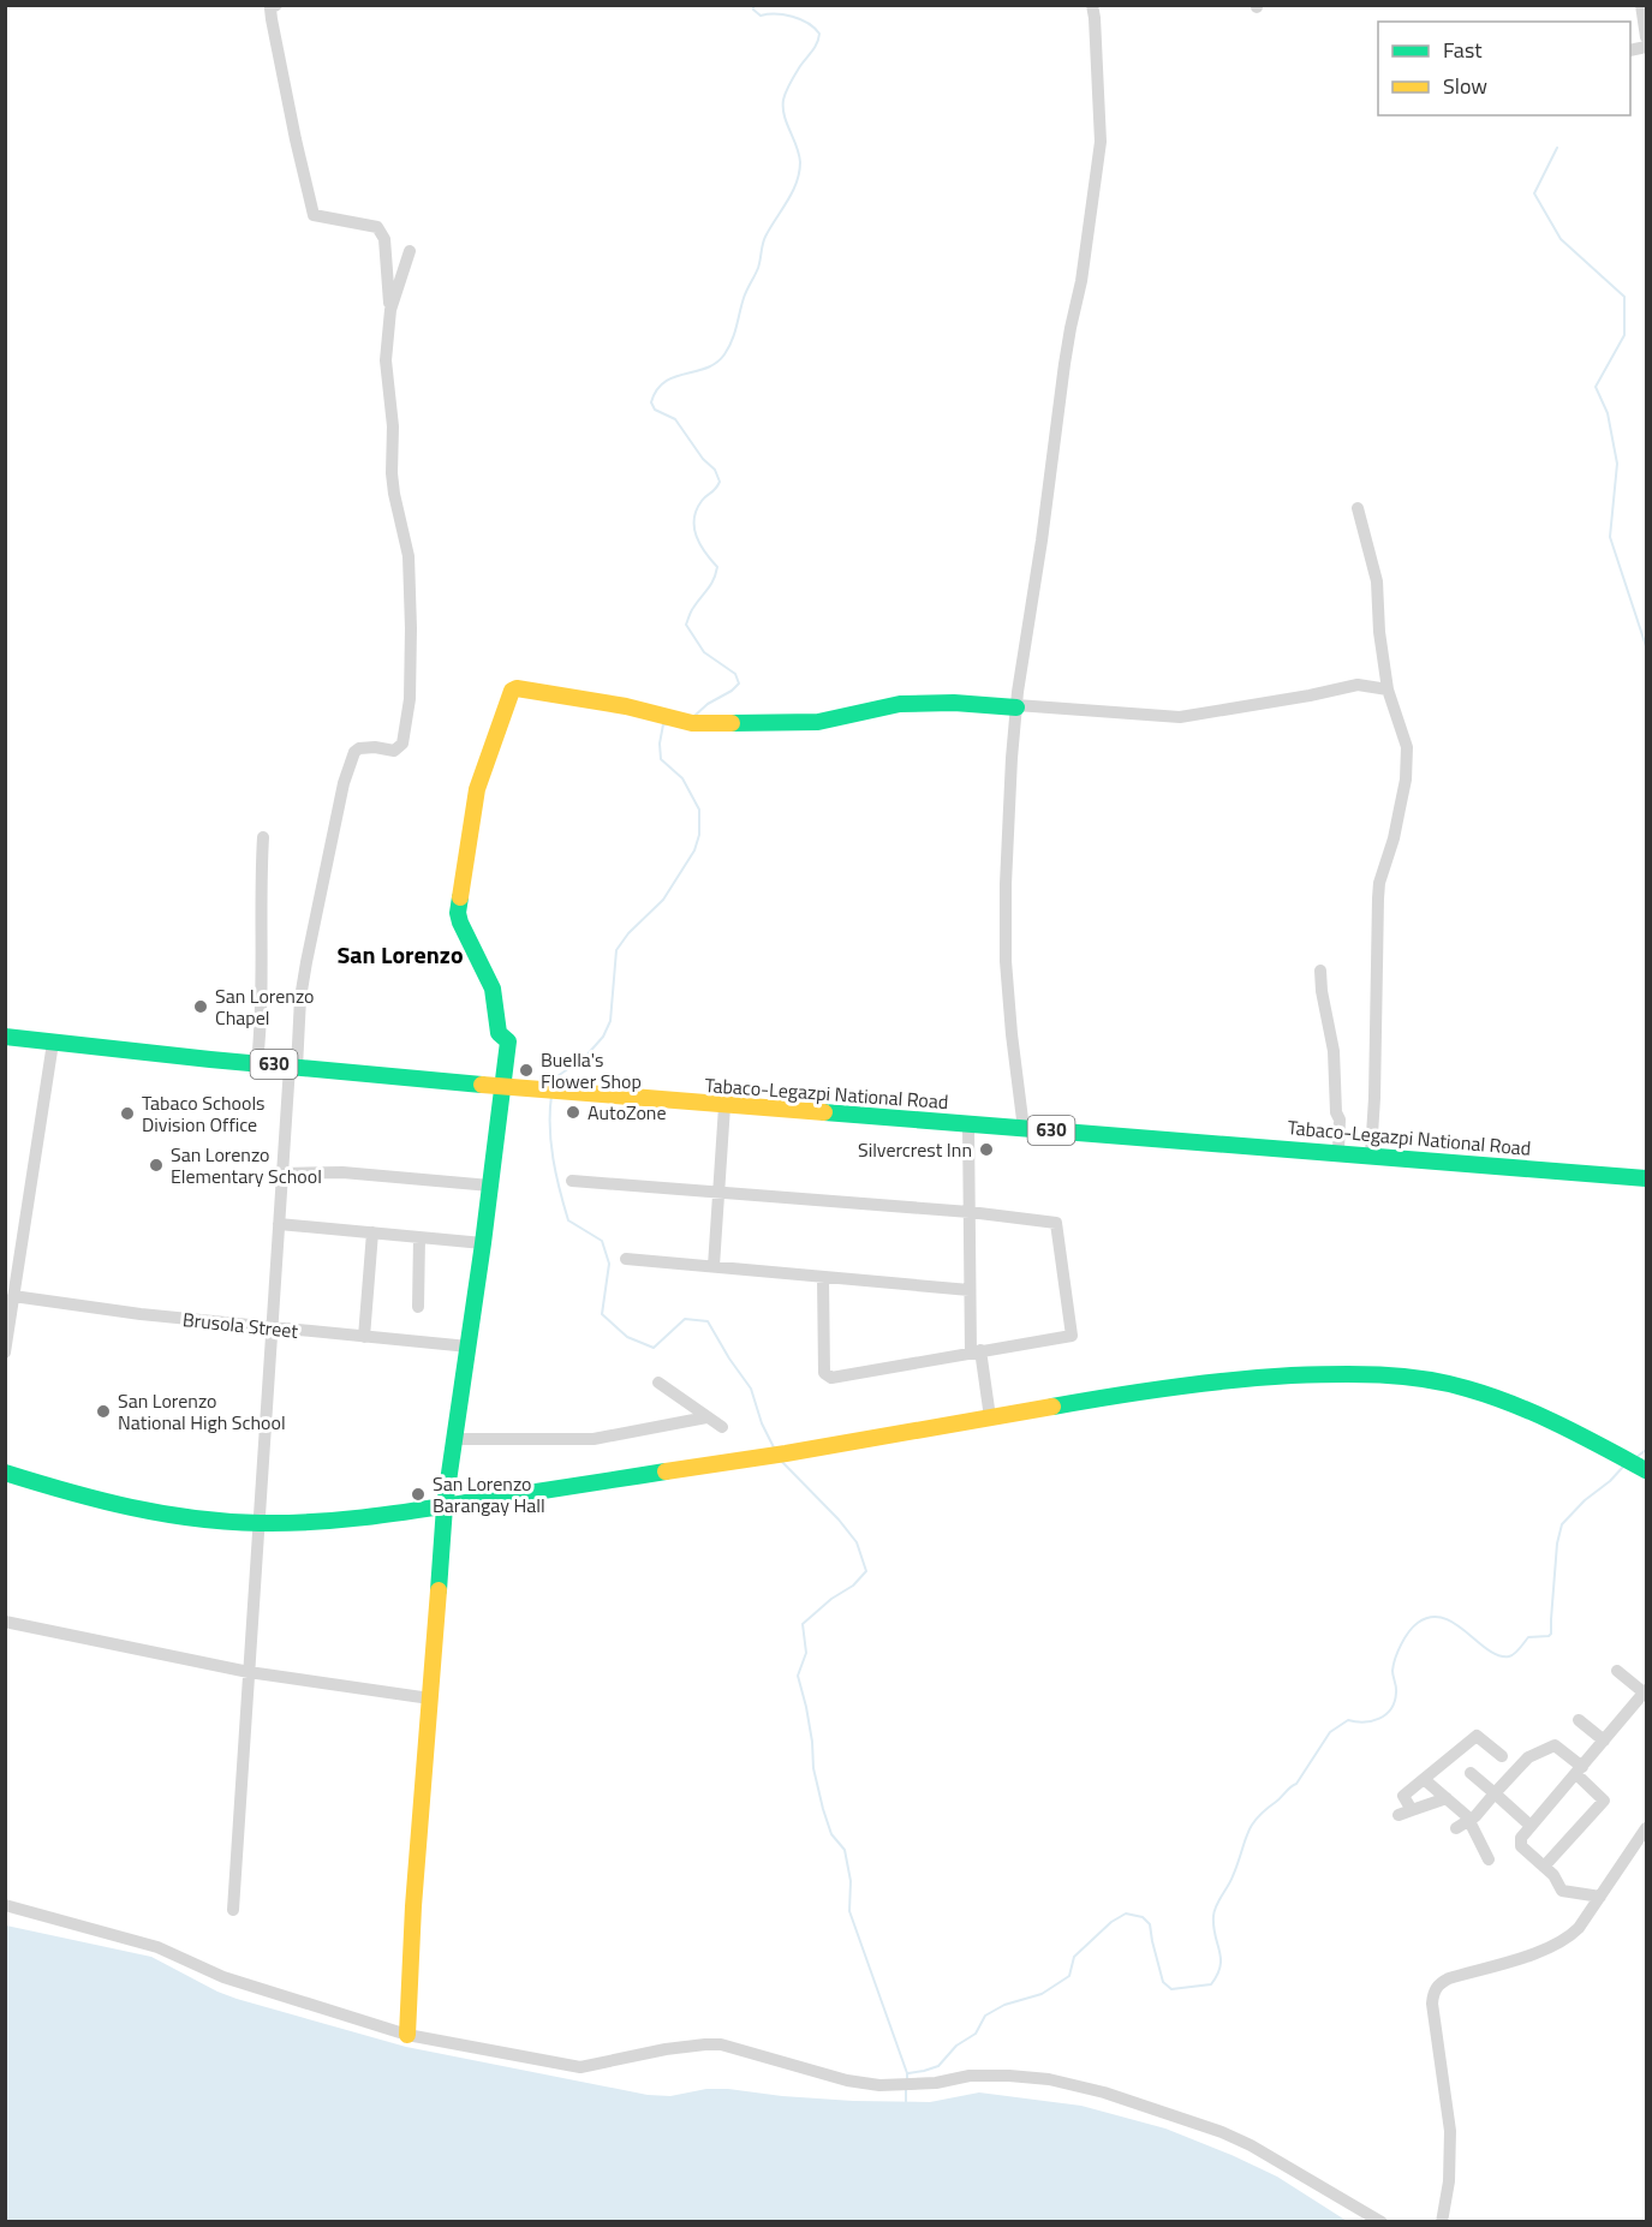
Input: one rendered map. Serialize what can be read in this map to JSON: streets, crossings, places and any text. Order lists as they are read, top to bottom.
{
  "streets": {
    "street": ["630", "Tabaco-Legazpi National Road", "Brusola Street"]
  },
  "districts": ["San Lorenzo"],
  "places": [
    "San Lorenzo Chapel",
    "Buella's Flower Shop",
    "AutoZone",
    "Tabaco Schools Division Office",
    "Silvercrest Inn",
    "San Lorenzo Elementary School",
    "San Lorenzo National High School",
    "San Lorenzo Barangay Hall"
  ],
  "legend": ["Fast", "Slow"]
}
